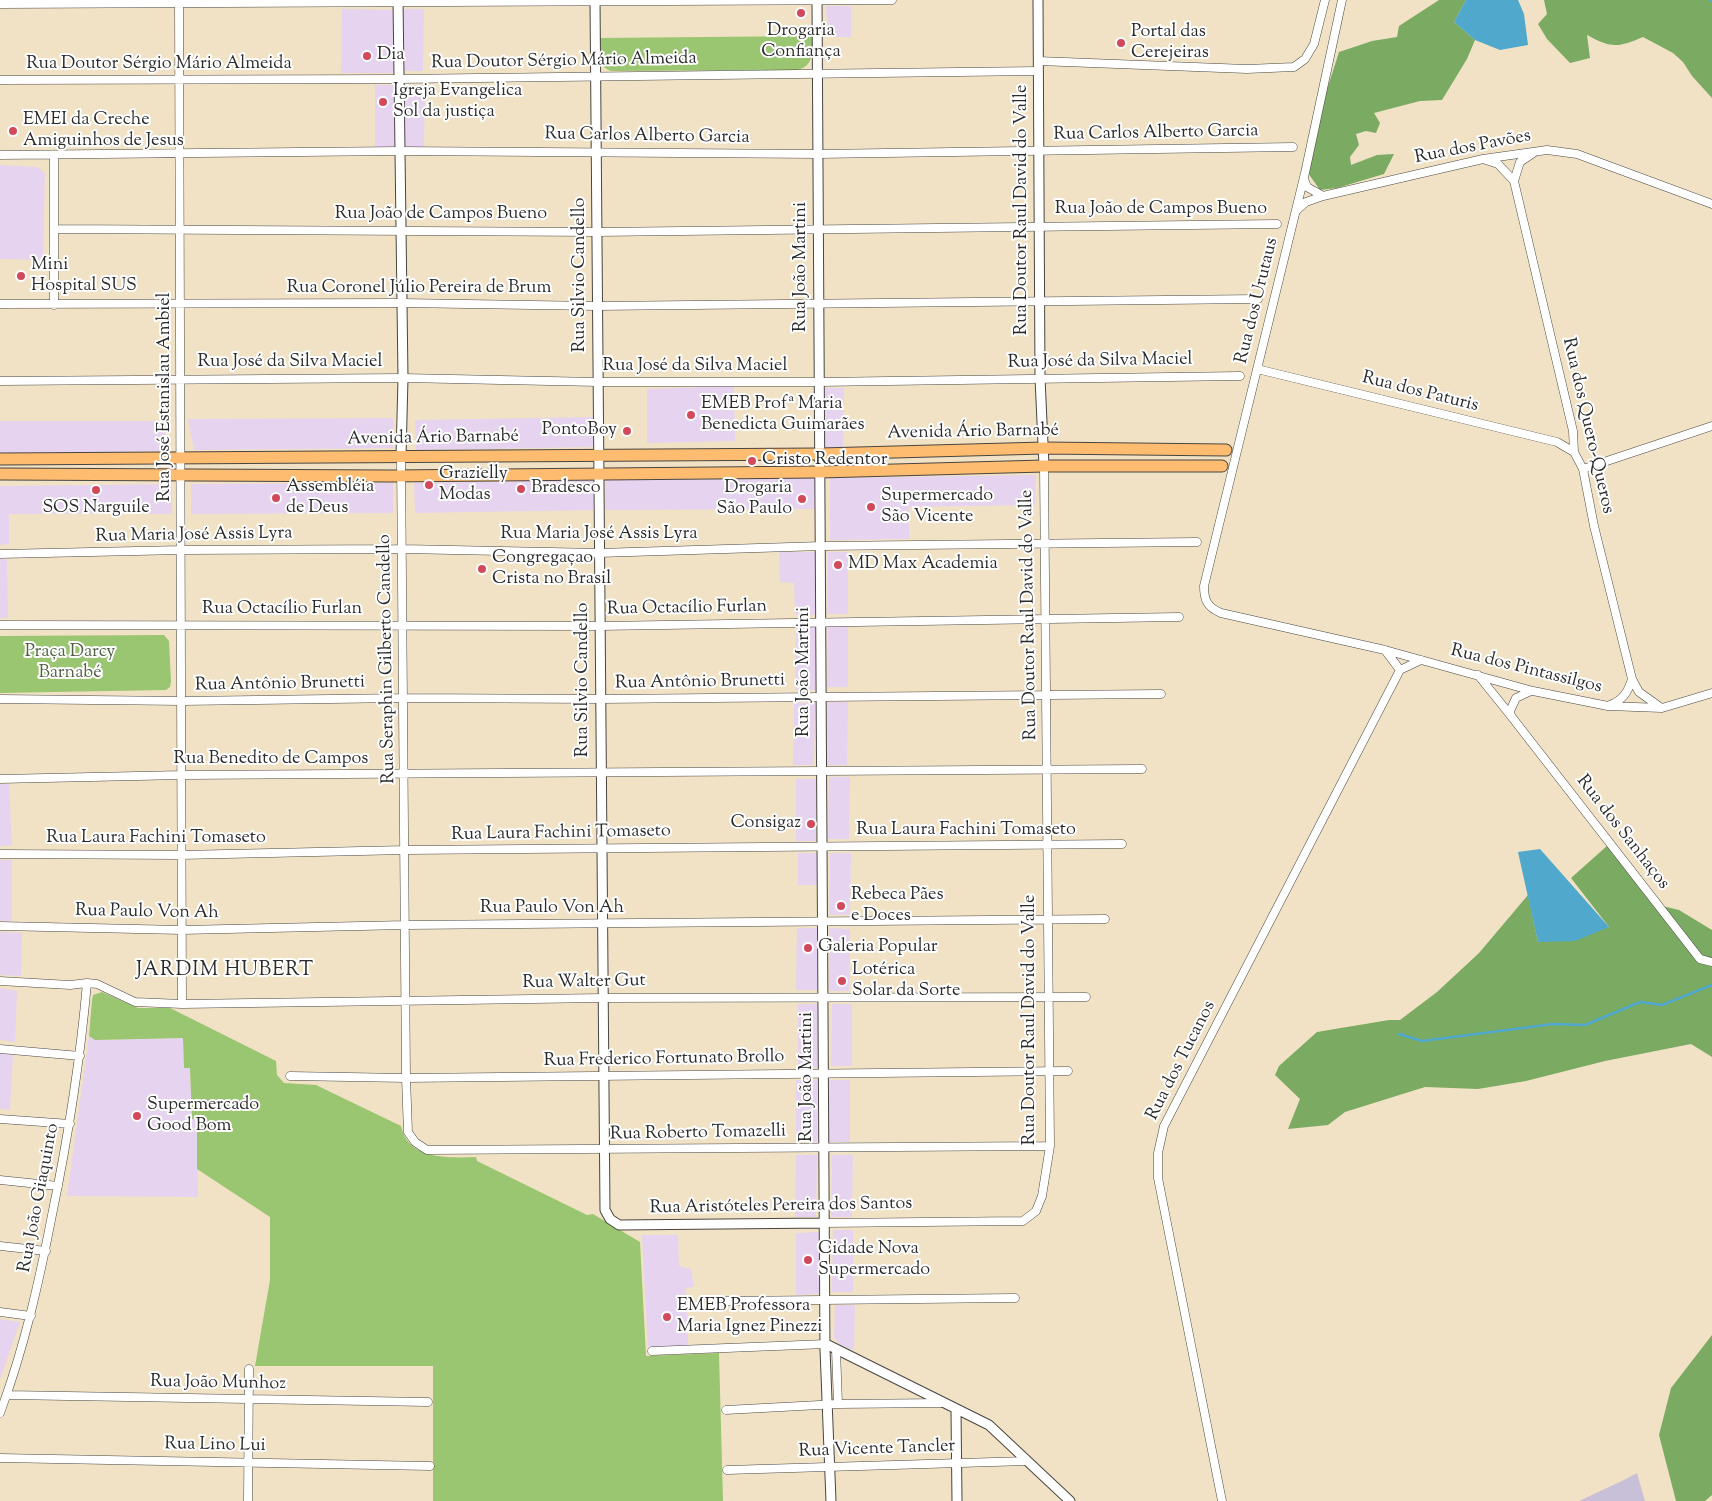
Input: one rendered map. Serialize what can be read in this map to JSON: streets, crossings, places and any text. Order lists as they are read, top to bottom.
{
  "streets": {
    "main road": ["Avenida Ário Barnabé"],
    "street": [
      "Rua Doutor Sérgio Mário Almeida",
      "Rua Carlos Alberto Garcia",
      "Rua dos Pavões",
      "Rua Doutor Raul David do Valle",
      "Rua João de Campos Bueno",
      "Rua João Martini",
      "Rua Silvio Candello",
      "Rua Coronel Júlio Pereira de Brum",
      "Rua dos Urutaus",
      "Rua José da Silva Maciel",
      "Rua dos Paturis",
      "Rua José Estanislau Ambiel",
      "Rua dos Quero-Queros",
      "Rua Maria José Assis Lyra",
      "Rua Octacílio Furlan",
      "Rua Seraphin Gilberto Candello",
      "Rua dos Pintassilgos",
      "Rua Antônio Brunetti",
      "Rua Benedito de Campos",
      "Rua Laura Fachini Tomaseto",
      "Rua dos Sanhaços",
      "Rua Paulo Von Ah",
      "Rua Walter Gut",
      "Rua Frederico Fortunato Brollo",
      "Rua dos Tucanos",
      "Rua Roberto Tomazelli",
      "Rua João Giaquinto",
      "Rua Aristóteles Pereira dos Santos",
      "Rua João Munhoz",
      "Rua Lino Lui",
      "Rua Vicente Tancler"
    ]
  },
  "crossings": [
    ["Rua Doutor Sérgio Mário Almeida", "Rua Doutor Raul David do Valle"],
    ["Rua Doutor Sérgio Mário Almeida", "Rua João Martini"],
    ["Rua Doutor Sérgio Mário Almeida", "Rua Silvio Candello"],
    ["Rua Doutor Sérgio Mário Almeida", "Rua José Estanislau Ambiel"],
    ["Rua Doutor Sérgio Mário Almeida", "Rua Seraphin Gilberto Candello"],
    ["Rua Carlos Alberto Garcia", "Rua Doutor Raul David do Valle"],
    ["Rua Carlos Alberto Garcia", "Rua João Martini"],
    ["Rua Carlos Alberto Garcia", "Rua Silvio Candello"],
    ["Rua Carlos Alberto Garcia", "Rua José Estanislau Ambiel"],
    ["Rua Carlos Alberto Garcia", "Rua Seraphin Gilberto Candello"],
    ["Rua dos Pavões", "Rua dos Urutaus"],
    ["Rua Doutor Raul David do Valle", "Rua João de Campos Bueno"],
    ["Rua Doutor Raul David do Valle", "Rua Coronel Júlio Pereira de Brum"],
    ["Rua Doutor Raul David do Valle", "Rua José da Silva Maciel"],
    ["Rua Doutor Raul David do Valle", "Avenida Ário Barnabé"],
    ["Rua Doutor Raul David do Valle", "Rua Maria José Assis Lyra"],
    ["Rua Doutor Raul David do Valle", "Rua Octacílio Furlan"],
    ["Rua Doutor Raul David do Valle", "Rua Antônio Brunetti"],
    ["Rua Doutor Raul David do Valle", "Rua Benedito de Campos"],
    ["Rua Doutor Raul David do Valle", "Rua Laura Fachini Tomaseto"],
    ["Rua Doutor Raul David do Valle", "Rua Paulo Von Ah"],
    ["Rua Doutor Raul David do Valle", "Rua Walter Gut"],
    ["Rua Doutor Raul David do Valle", "Rua Frederico Fortunato Brollo"],
    ["Rua Doutor Raul David do Valle", "Rua Roberto Tomazelli"],
    ["Rua Doutor Raul David do Valle", "Rua Aristóteles Pereira dos Santos"],
    ["Rua João de Campos Bueno", "Rua João Martini"],
    ["Rua João de Campos Bueno", "Rua Silvio Candello"],
    ["Rua João de Campos Bueno", "Rua José Estanislau Ambiel"],
    ["Rua João de Campos Bueno", "Rua Seraphin Gilberto Candello"],
    ["Rua João Martini", "Rua Coronel Júlio Pereira de Brum"],
    ["Rua João Martini", "Rua José da Silva Maciel"],
    ["Rua João Martini", "Avenida Ário Barnabé"],
    ["Rua João Martini", "Rua Maria José Assis Lyra"],
    ["Rua João Martini", "Rua Octacílio Furlan"],
    ["Rua João Martini", "Rua Antônio Brunetti"],
    ["Rua João Martini", "Rua Benedito de Campos"],
    ["Rua João Martini", "Rua Laura Fachini Tomaseto"],
    ["Rua João Martini", "Rua Paulo Von Ah"],
    ["Rua João Martini", "Rua Walter Gut"],
    ["Rua João Martini", "Rua Frederico Fortunato Brollo"],
    ["Rua João Martini", "Rua Roberto Tomazelli"],
    ["Rua João Martini", "Rua Aristóteles Pereira dos Santos"],
    ["Rua João Martini", "Rua Vicente Tancler"],
    ["Rua Silvio Candello", "Rua Coronel Júlio Pereira de Brum"],
    ["Rua Silvio Candello", "Rua José da Silva Maciel"],
    ["Rua Silvio Candello", "Avenida Ário Barnabé"],
    ["Rua Silvio Candello", "Rua Maria José Assis Lyra"],
    ["Rua Silvio Candello", "Rua Octacílio Furlan"],
    ["Rua Silvio Candello", "Rua Antônio Brunetti"],
    ["Rua Silvio Candello", "Rua Benedito de Campos"],
    ["Rua Silvio Candello", "Rua Laura Fachini Tomaseto"],
    ["Rua Silvio Candello", "Rua Paulo Von Ah"],
    ["Rua Silvio Candello", "Rua Walter Gut"],
    ["Rua Silvio Candello", "Rua Frederico Fortunato Brollo"],
    ["Rua Silvio Candello", "Rua Roberto Tomazelli"],
    ["Rua Silvio Candello", "Rua Aristóteles Pereira dos Santos"],
    ["Rua Coronel Júlio Pereira de Brum", "Rua José Estanislau Ambiel"],
    ["Rua Coronel Júlio Pereira de Brum", "Rua Seraphin Gilberto Candello"],
    ["Rua dos Urutaus", "Rua dos Paturis"],
    ["Rua dos Urutaus", "Rua dos Pintassilgos"],
    ["Rua José da Silva Maciel", "Rua José Estanislau Ambiel"],
    ["Rua José da Silva Maciel", "Rua Seraphin Gilberto Candello"],
    ["Rua dos Paturis", "Rua dos Quero-Queros"],
    ["Rua José Estanislau Ambiel", "Avenida Ário Barnabé"],
    ["Rua José Estanislau Ambiel", "Rua Maria José Assis Lyra"],
    ["Rua José Estanislau Ambiel", "Rua Octacílio Furlan"],
    ["Rua José Estanislau Ambiel", "Rua Antônio Brunetti"],
    ["Rua José Estanislau Ambiel", "Rua Benedito de Campos"],
    ["Rua José Estanislau Ambiel", "Rua Laura Fachini Tomaseto"],
    ["Rua José Estanislau Ambiel", "Rua Paulo Von Ah"],
    ["Rua José Estanislau Ambiel", "Rua Walter Gut"],
    ["Rua dos Quero-Queros", "Rua dos Pintassilgos"],
    ["Avenida Ário Barnabé", "Rua Seraphin Gilberto Candello"],
    ["Rua Maria José Assis Lyra", "Rua Seraphin Gilberto Candello"],
    ["Rua Octacílio Furlan", "Rua Seraphin Gilberto Candello"],
    ["Rua Seraphin Gilberto Candello", "Rua Antônio Brunetti"],
    ["Rua Seraphin Gilberto Candello", "Rua Benedito de Campos"],
    ["Rua Seraphin Gilberto Candello", "Rua Laura Fachini Tomaseto"],
    ["Rua Seraphin Gilberto Candello", "Rua Paulo Von Ah"],
    ["Rua Seraphin Gilberto Candello", "Rua Walter Gut"],
    ["Rua Seraphin Gilberto Candello", "Rua Frederico Fortunato Brollo"],
    ["Rua Seraphin Gilberto Candello", "Rua Roberto Tomazelli"],
    ["Rua dos Pintassilgos", "Rua dos Sanhaços"],
    ["Rua Walter Gut", "Rua João Giaquinto"],
    ["Rua Frederico Fortunato Brollo", "Rua Roberto Tomazelli"],
    ["Rua Roberto Tomazelli", "Rua Aristóteles Pereira dos Santos"],
    ["Rua João Giaquinto", "Rua João Munhoz"]
  ],
  "districts": ["JARDIM HUBERT"],
  "parks": ["Praça Darcy Barnabé"],
  "places": [
    "Drogaria Confiança",
    "Portal das Cerejeiras",
    "Dia",
    "Igreja Evangelica Sol da justiça",
    "EMEI da Creche Amiguinhos de Jesus",
    "Mini Hospital SUS",
    "EMEB Profª Maria Benedicta Guimarães",
    "PontoBoy",
    "Cristo Redentor",
    "Grazielly Modas",
    "Bradesco",
    "SOS Narguile",
    "Assembléia de Deus",
    "Drogaria São Paulo",
    "Supermercado São Vicente",
    "MD Max Academia",
    "Congregaçao Crista no Brasil",
    "Consigaz",
    "Rebeca Pães e Doces",
    "Galeria Popular",
    "Lotérica Solar da Sorte",
    "Supermercado Good Bom",
    "Cidade Nova Supermercado",
    "EMEB Professora Maria Ignez Pinezzi"
  ]
}
